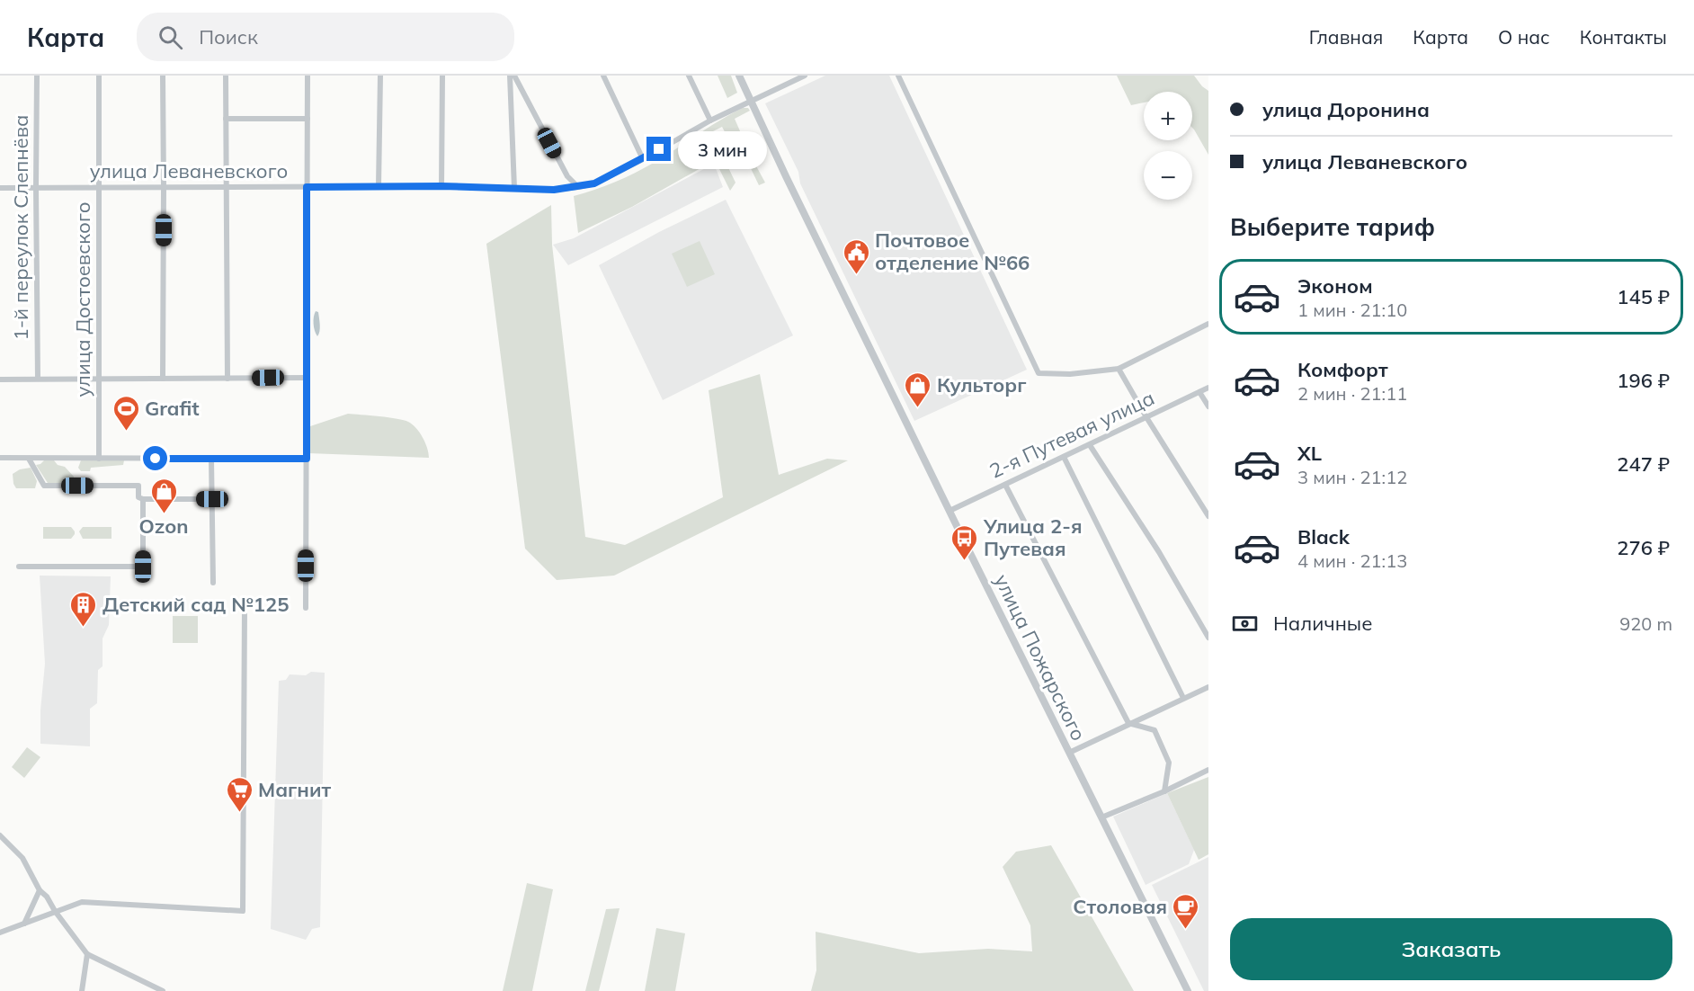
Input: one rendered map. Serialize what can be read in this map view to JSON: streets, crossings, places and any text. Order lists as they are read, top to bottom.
{
  "streets": {
    "street": [
      "улица Леваневского",
      "1-й переулок Слепнёва",
      "улица Достоевского",
      "2-я Путевая улица",
      "улица Пожарского"
    ]
  },
  "crossings": [
    ["улица Леваневского", "1-й переулок Слепнёва"],
    ["улица Леваневского", "улица Достоевского"],
    ["улица Леваневского", "улица Пожарского"],
    ["2-я Путевая улица", "улица Пожарского"]
  ],
  "places": {
    "public building": ["Почтовое отделение №66"],
    "shop": ["Культорг", "Ozon"],
    "sports": ["Grafit"],
    "bus stop": ["Улица 2-я Путевая"],
    "building": ["Детский сад №125"],
    "supermarket": ["Магнит"],
    "cafe": ["Столовая"]
  },
  "page": {
    "header": "Карта",
    "search": "Поиск",
    "nav": [
      "Главная",
      "Карта",
      "О нас",
      "Контакты"
    ],
    "banner": ["улица Доронина", "улица Леваневского"],
    "map_buttons": ["+", "−"],
    "bubble": "3 мин",
    "heading": "Выберите тариф",
    "list": [
      {
        "name": "Эконом",
        "note": "1 мин · 21:10",
        "value": "145 ₽"
      },
      {
        "name": "Комфорт",
        "note": "2 мин · 21:11",
        "value": "196 ₽"
      },
      {
        "name": "XL",
        "note": "3 мин · 21:12",
        "value": "247 ₽"
      },
      {
        "name": "Black",
        "note": "4 мин · 21:13",
        "value": "276 ₽"
      }
    ],
    "pay": ["Наличные", "920 m"],
    "buttons": "Заказать"
  }
}
